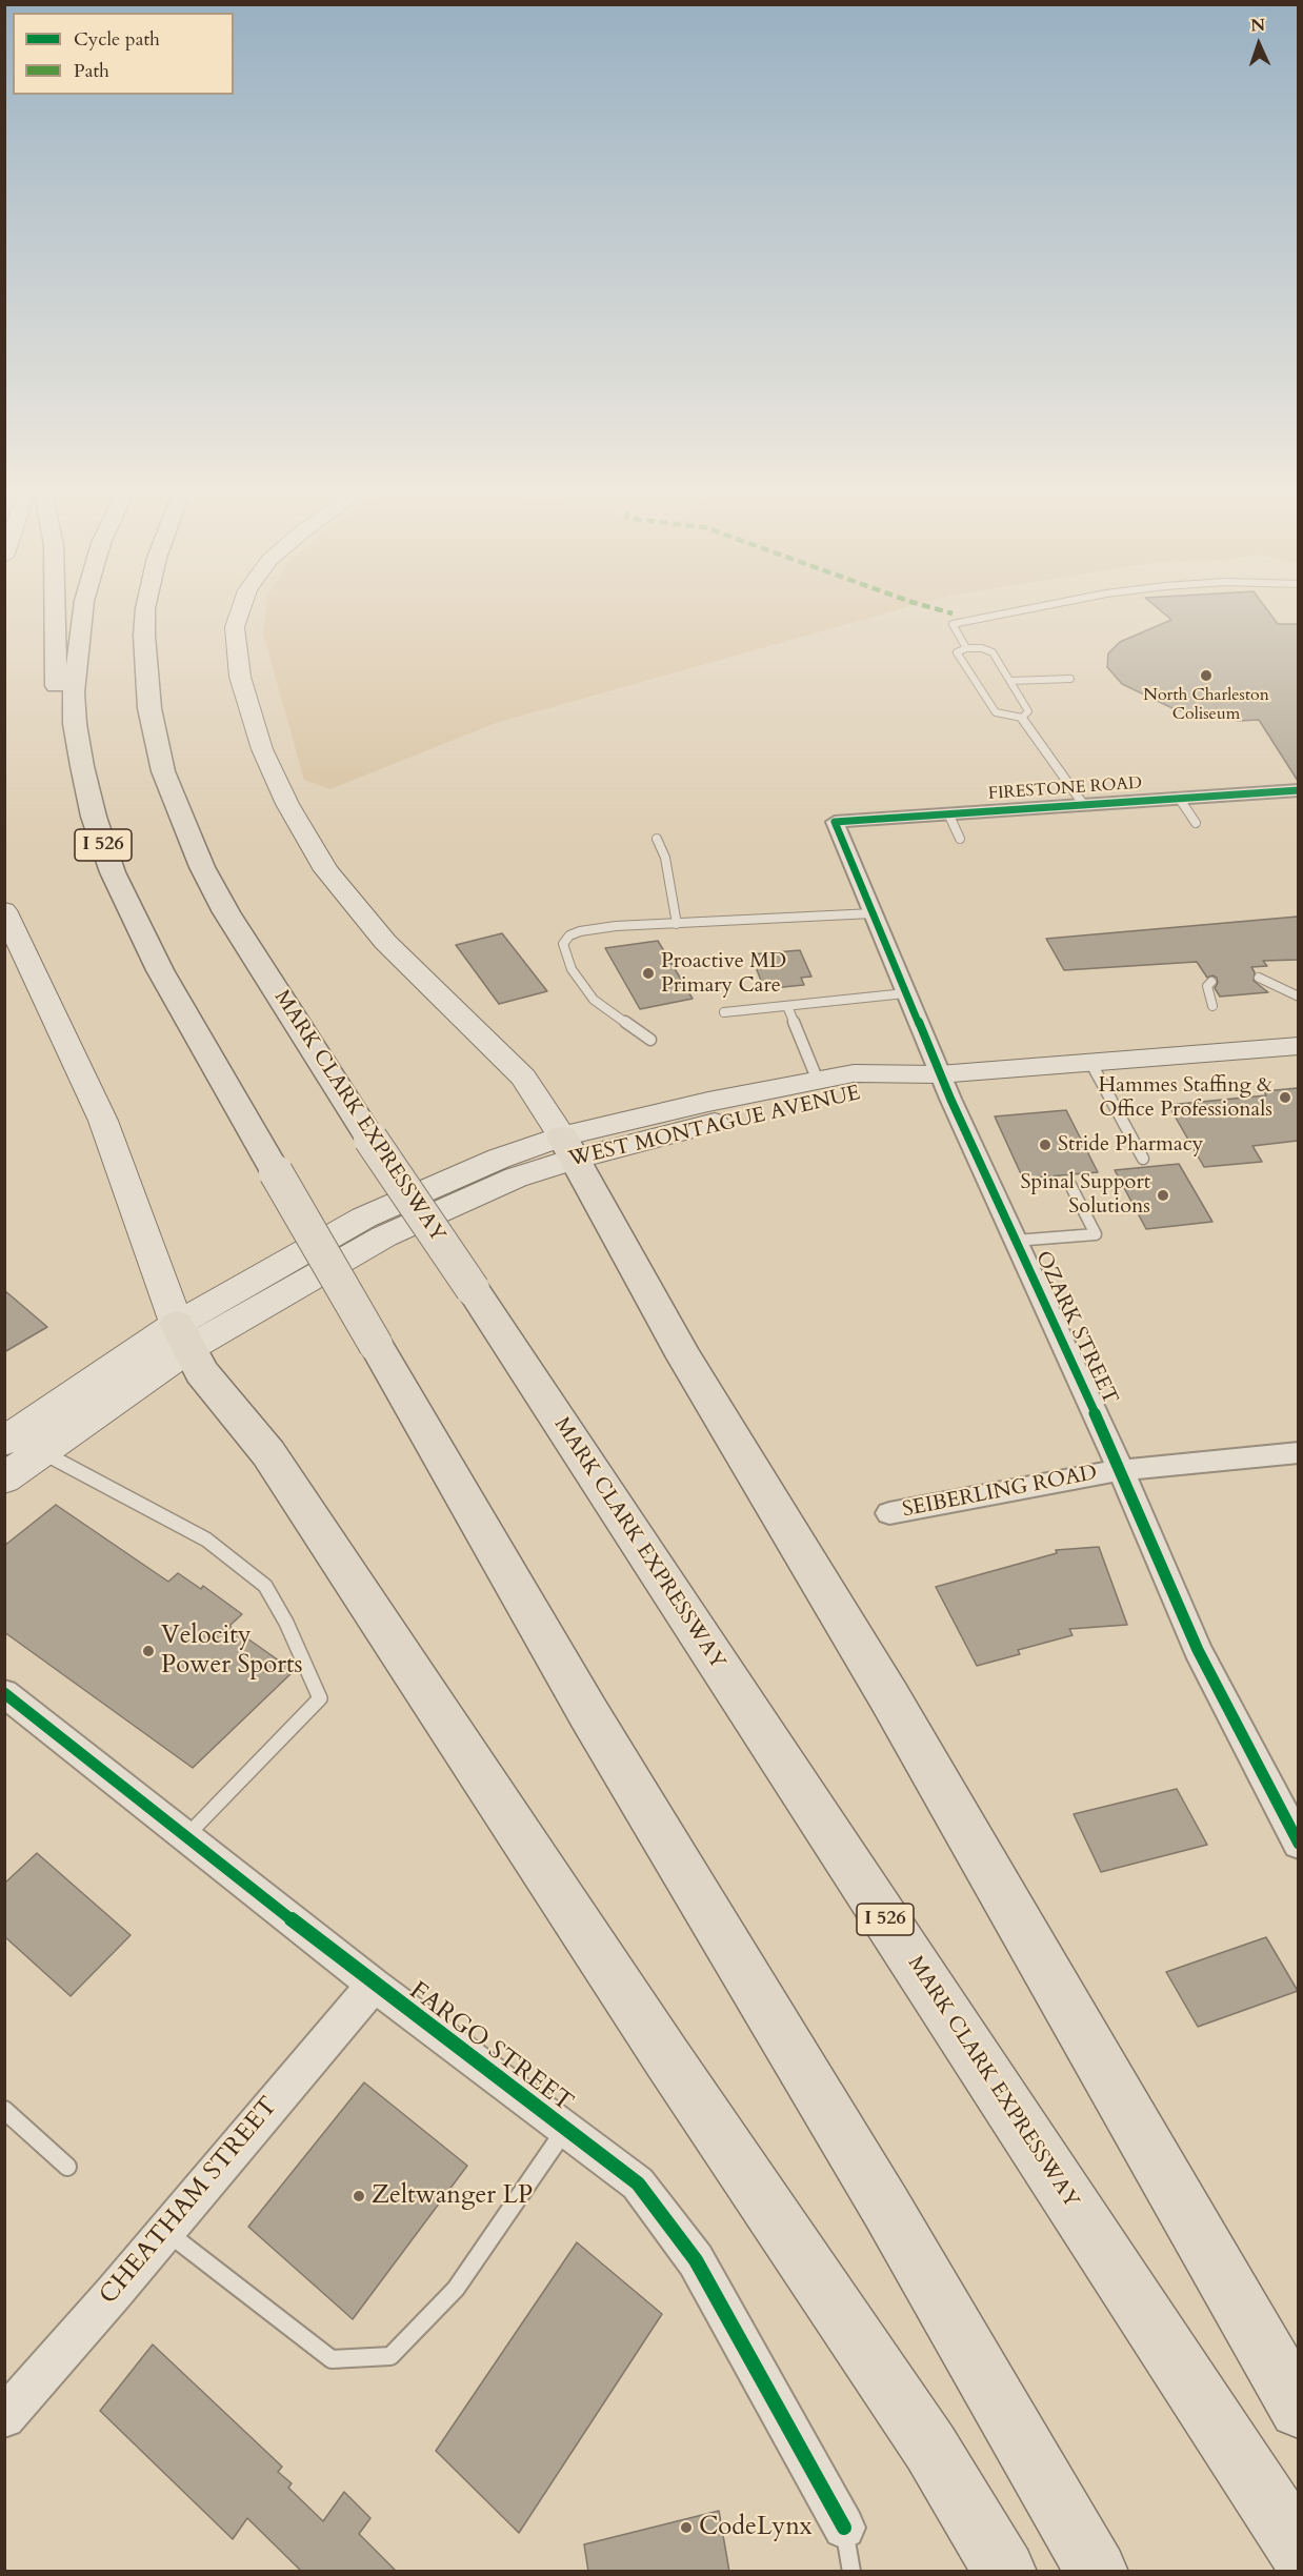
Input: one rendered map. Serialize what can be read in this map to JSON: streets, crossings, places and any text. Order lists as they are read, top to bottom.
{
  "streets": {
    "highway": ["I 526", "MARK CLARK EXPRESSWAY"],
    "main road": ["WEST MONTAGUE AVENUE"],
    "street": [
      "FIRESTONE ROAD",
      "OZARK STREET",
      "SEIBERLING ROAD",
      "FARGO STREET",
      "CHEATHAM STREET"
    ]
  },
  "crossings": [
    ["FIRESTONE ROAD", "OZARK STREET"],
    ["WEST MONTAGUE AVENUE", "OZARK STREET"],
    ["OZARK STREET", "SEIBERLING ROAD"],
    ["FARGO STREET", "CHEATHAM STREET"]
  ],
  "places": [
    "North Charleston Coliseum",
    "Proactive MD Primary Care",
    "Hammes Staffing & Office Professionals",
    "Stride Pharmacy",
    "Spinal Support Solutions",
    "Velocity Power Sports",
    "Zeltwanger LP",
    "CodeLynx"
  ],
  "legend": ["Cycle path", "Path"],
  "north": "top"
}
